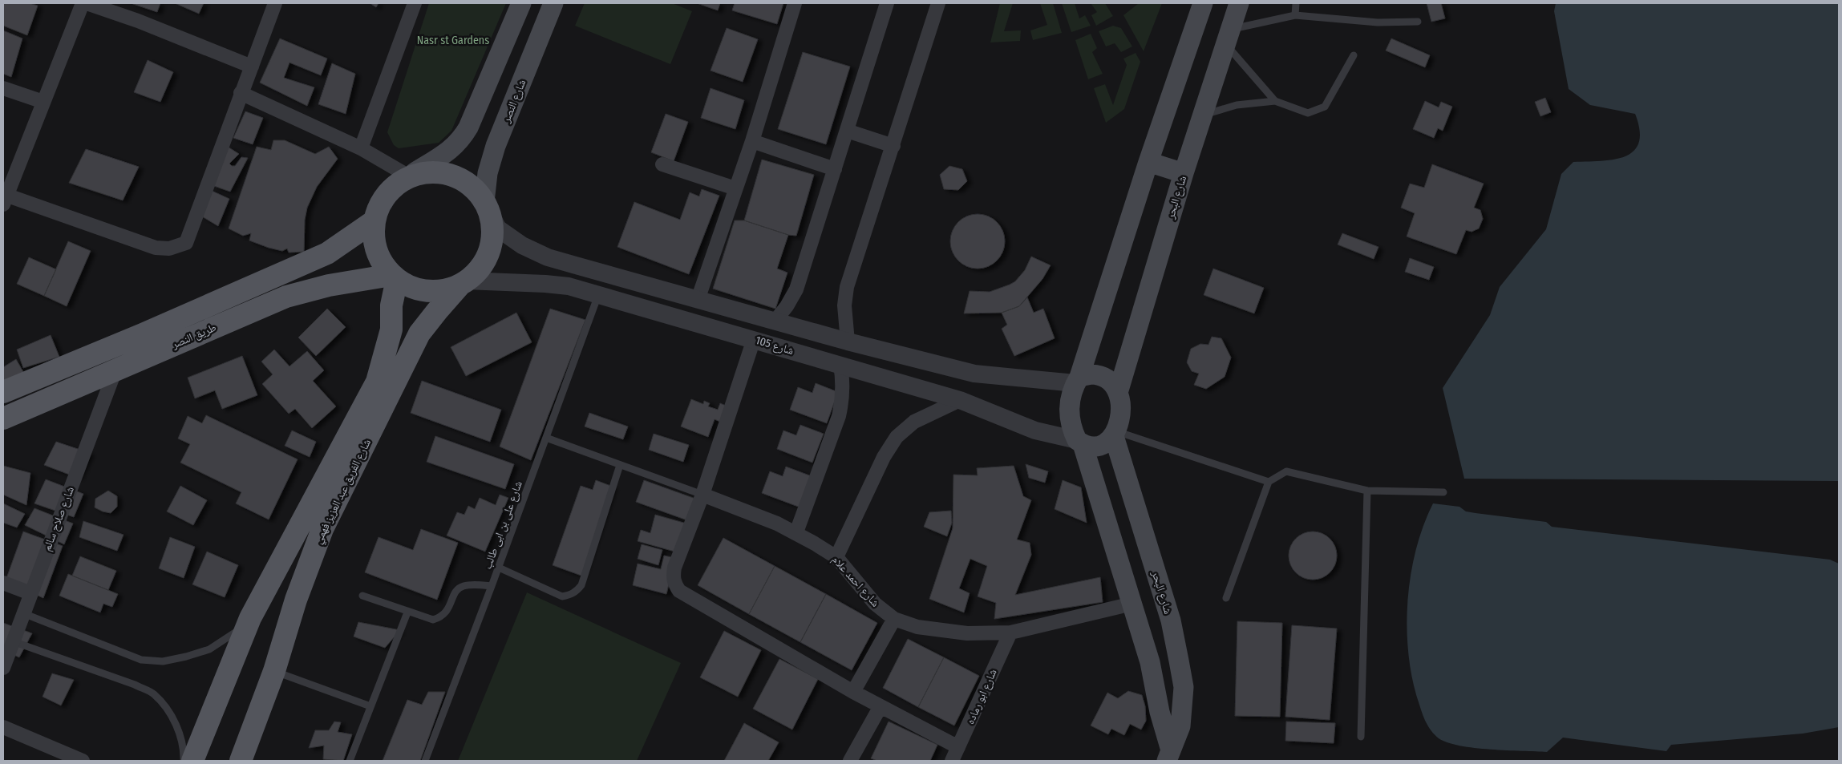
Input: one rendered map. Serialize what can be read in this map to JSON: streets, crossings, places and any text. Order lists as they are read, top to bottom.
{
  "streets": {
    "main road": [
      "شارع النصر",
      "شارع البحر",
      "طريق النصر",
      "شارع الفريق عبد العزيز فهمي"
    ],
    "street": [
      "شارع 105",
      "شارع صلاح سالم",
      "شارع احمد علام",
      "شارع ابو رماده"
    ],
    "lane": ["شارع على بن ابى طالب"]
  },
  "crossings": [
    ["شارع النصر", "طريق النصر"],
    ["شارع النصر", "شارع 105"],
    ["شارع النصر", "شارع الفريق عبد العزيز فهمي"],
    ["شارع البحر", "شارع 105"],
    ["شارع البحر", "شارع احمد علام"],
    ["طريق النصر", "شارع 105"],
    ["طريق النصر", "شارع الفريق عبد العزيز فهمي"],
    ["طريق النصر", "شارع صلاح سالم"],
    ["شارع 105", "شارع الفريق عبد العزيز فهمي"],
    ["شارع 105", "شارع على بن ابى طالب"],
    ["شارع على بن ابى طالب", "شارع احمد علام"],
    ["شارع احمد علام", "شارع ابو رماده"]
  ],
  "parks": ["Nasr st Gardens"]
}
